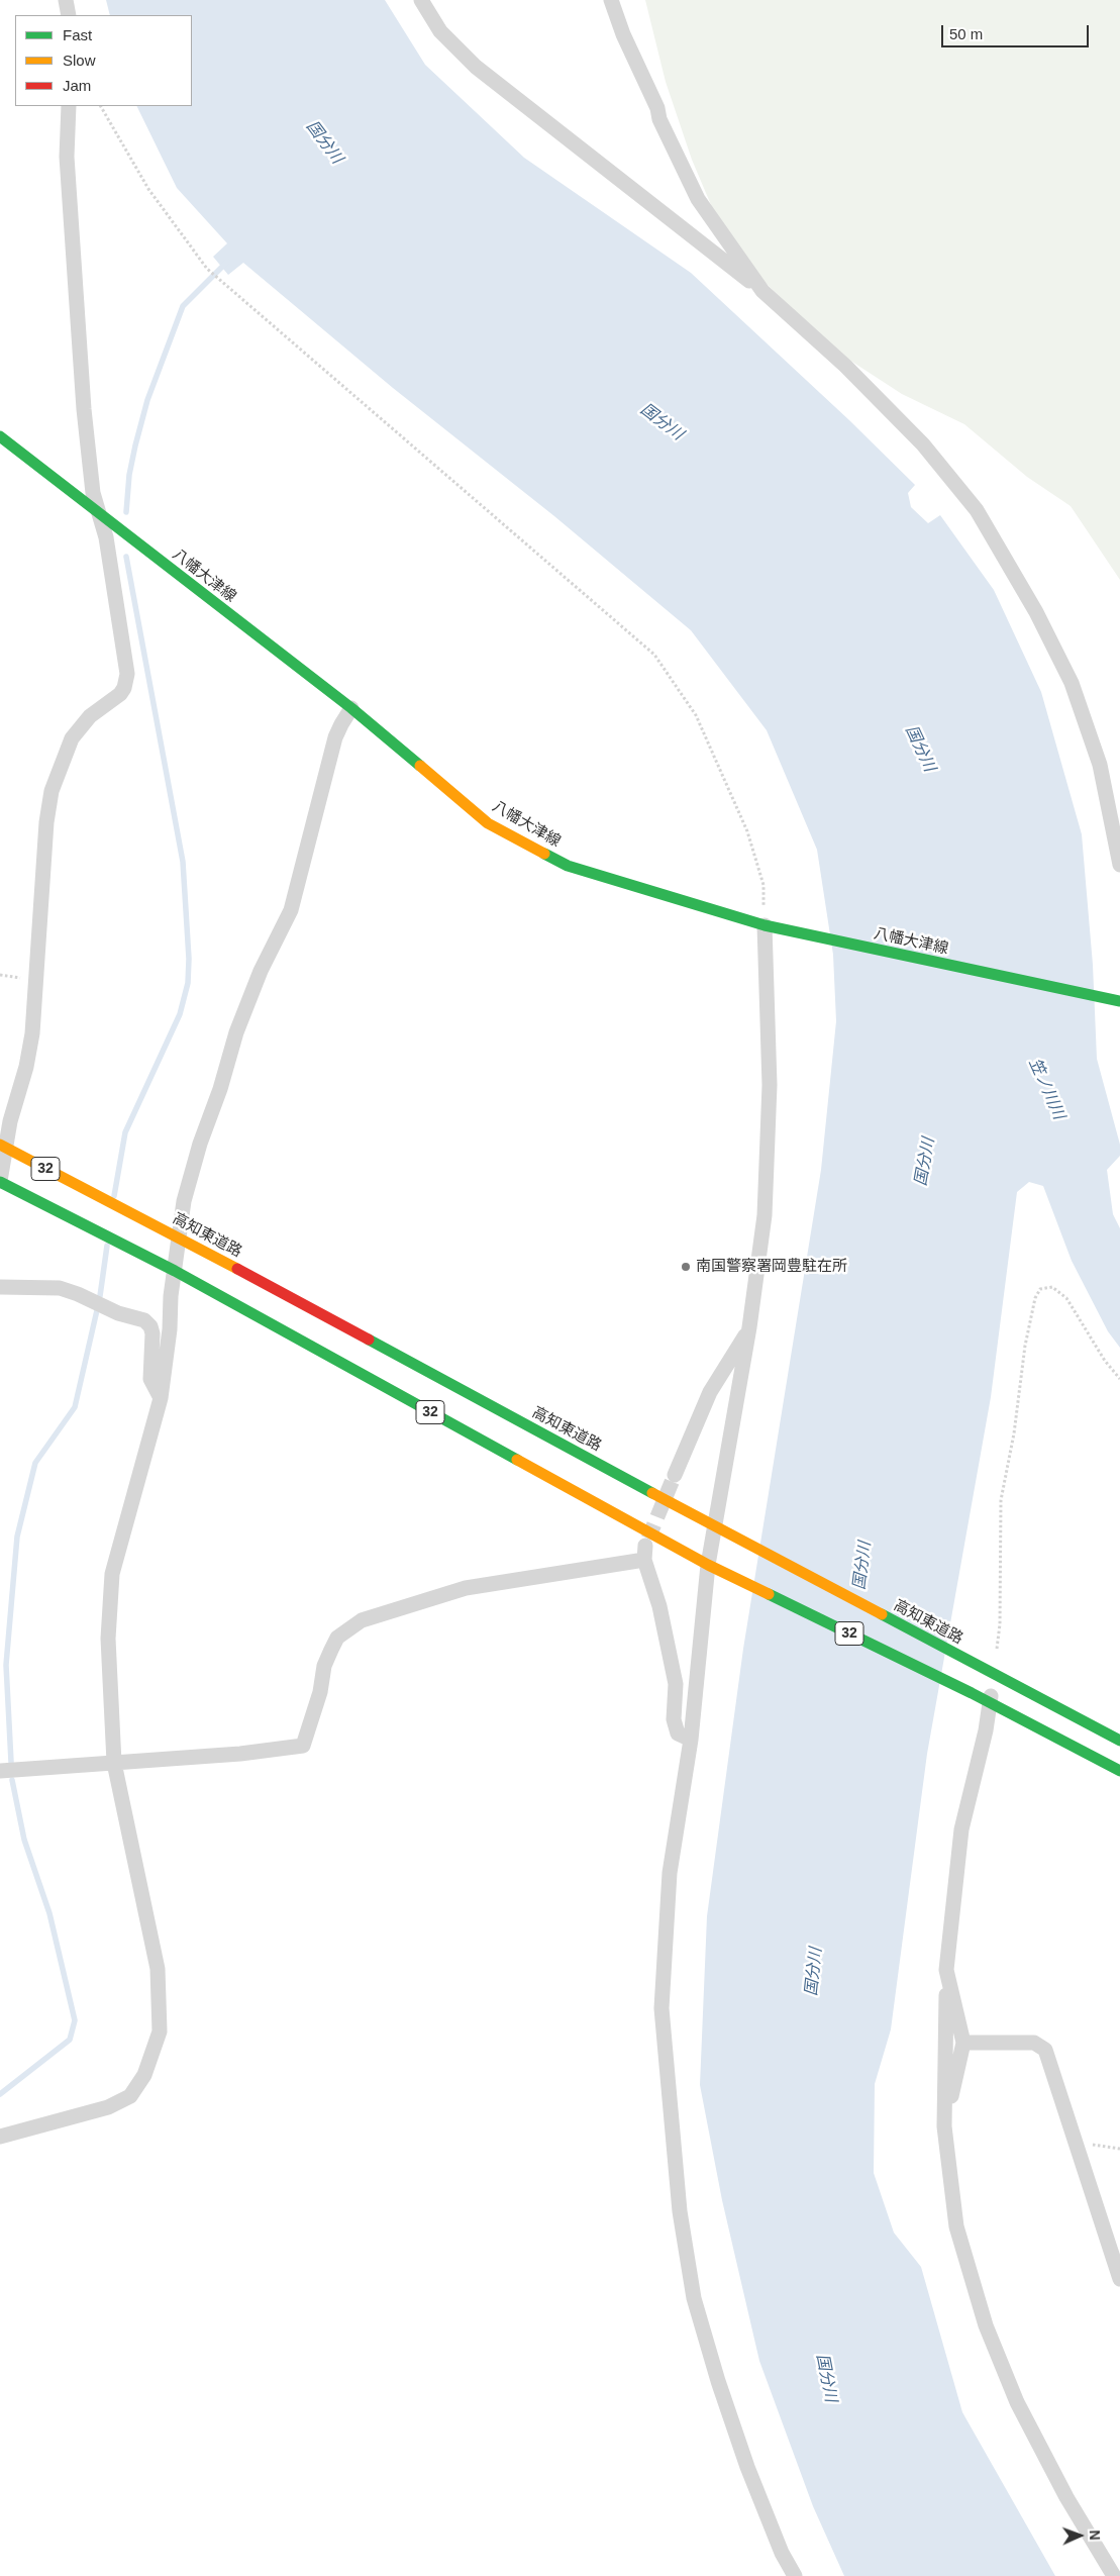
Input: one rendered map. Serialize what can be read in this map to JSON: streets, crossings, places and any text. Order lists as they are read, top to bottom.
{
  "streets": {
    "main road": ["八幡大津線", "32", "高知東道路"]
  },
  "water": ["国分川", "笠ノ川川"],
  "places": ["南国警察署岡豊駐在所"],
  "legend": ["Fast", "Slow", "Jam"],
  "scale_bar": "50 m",
  "north": "right"
}
